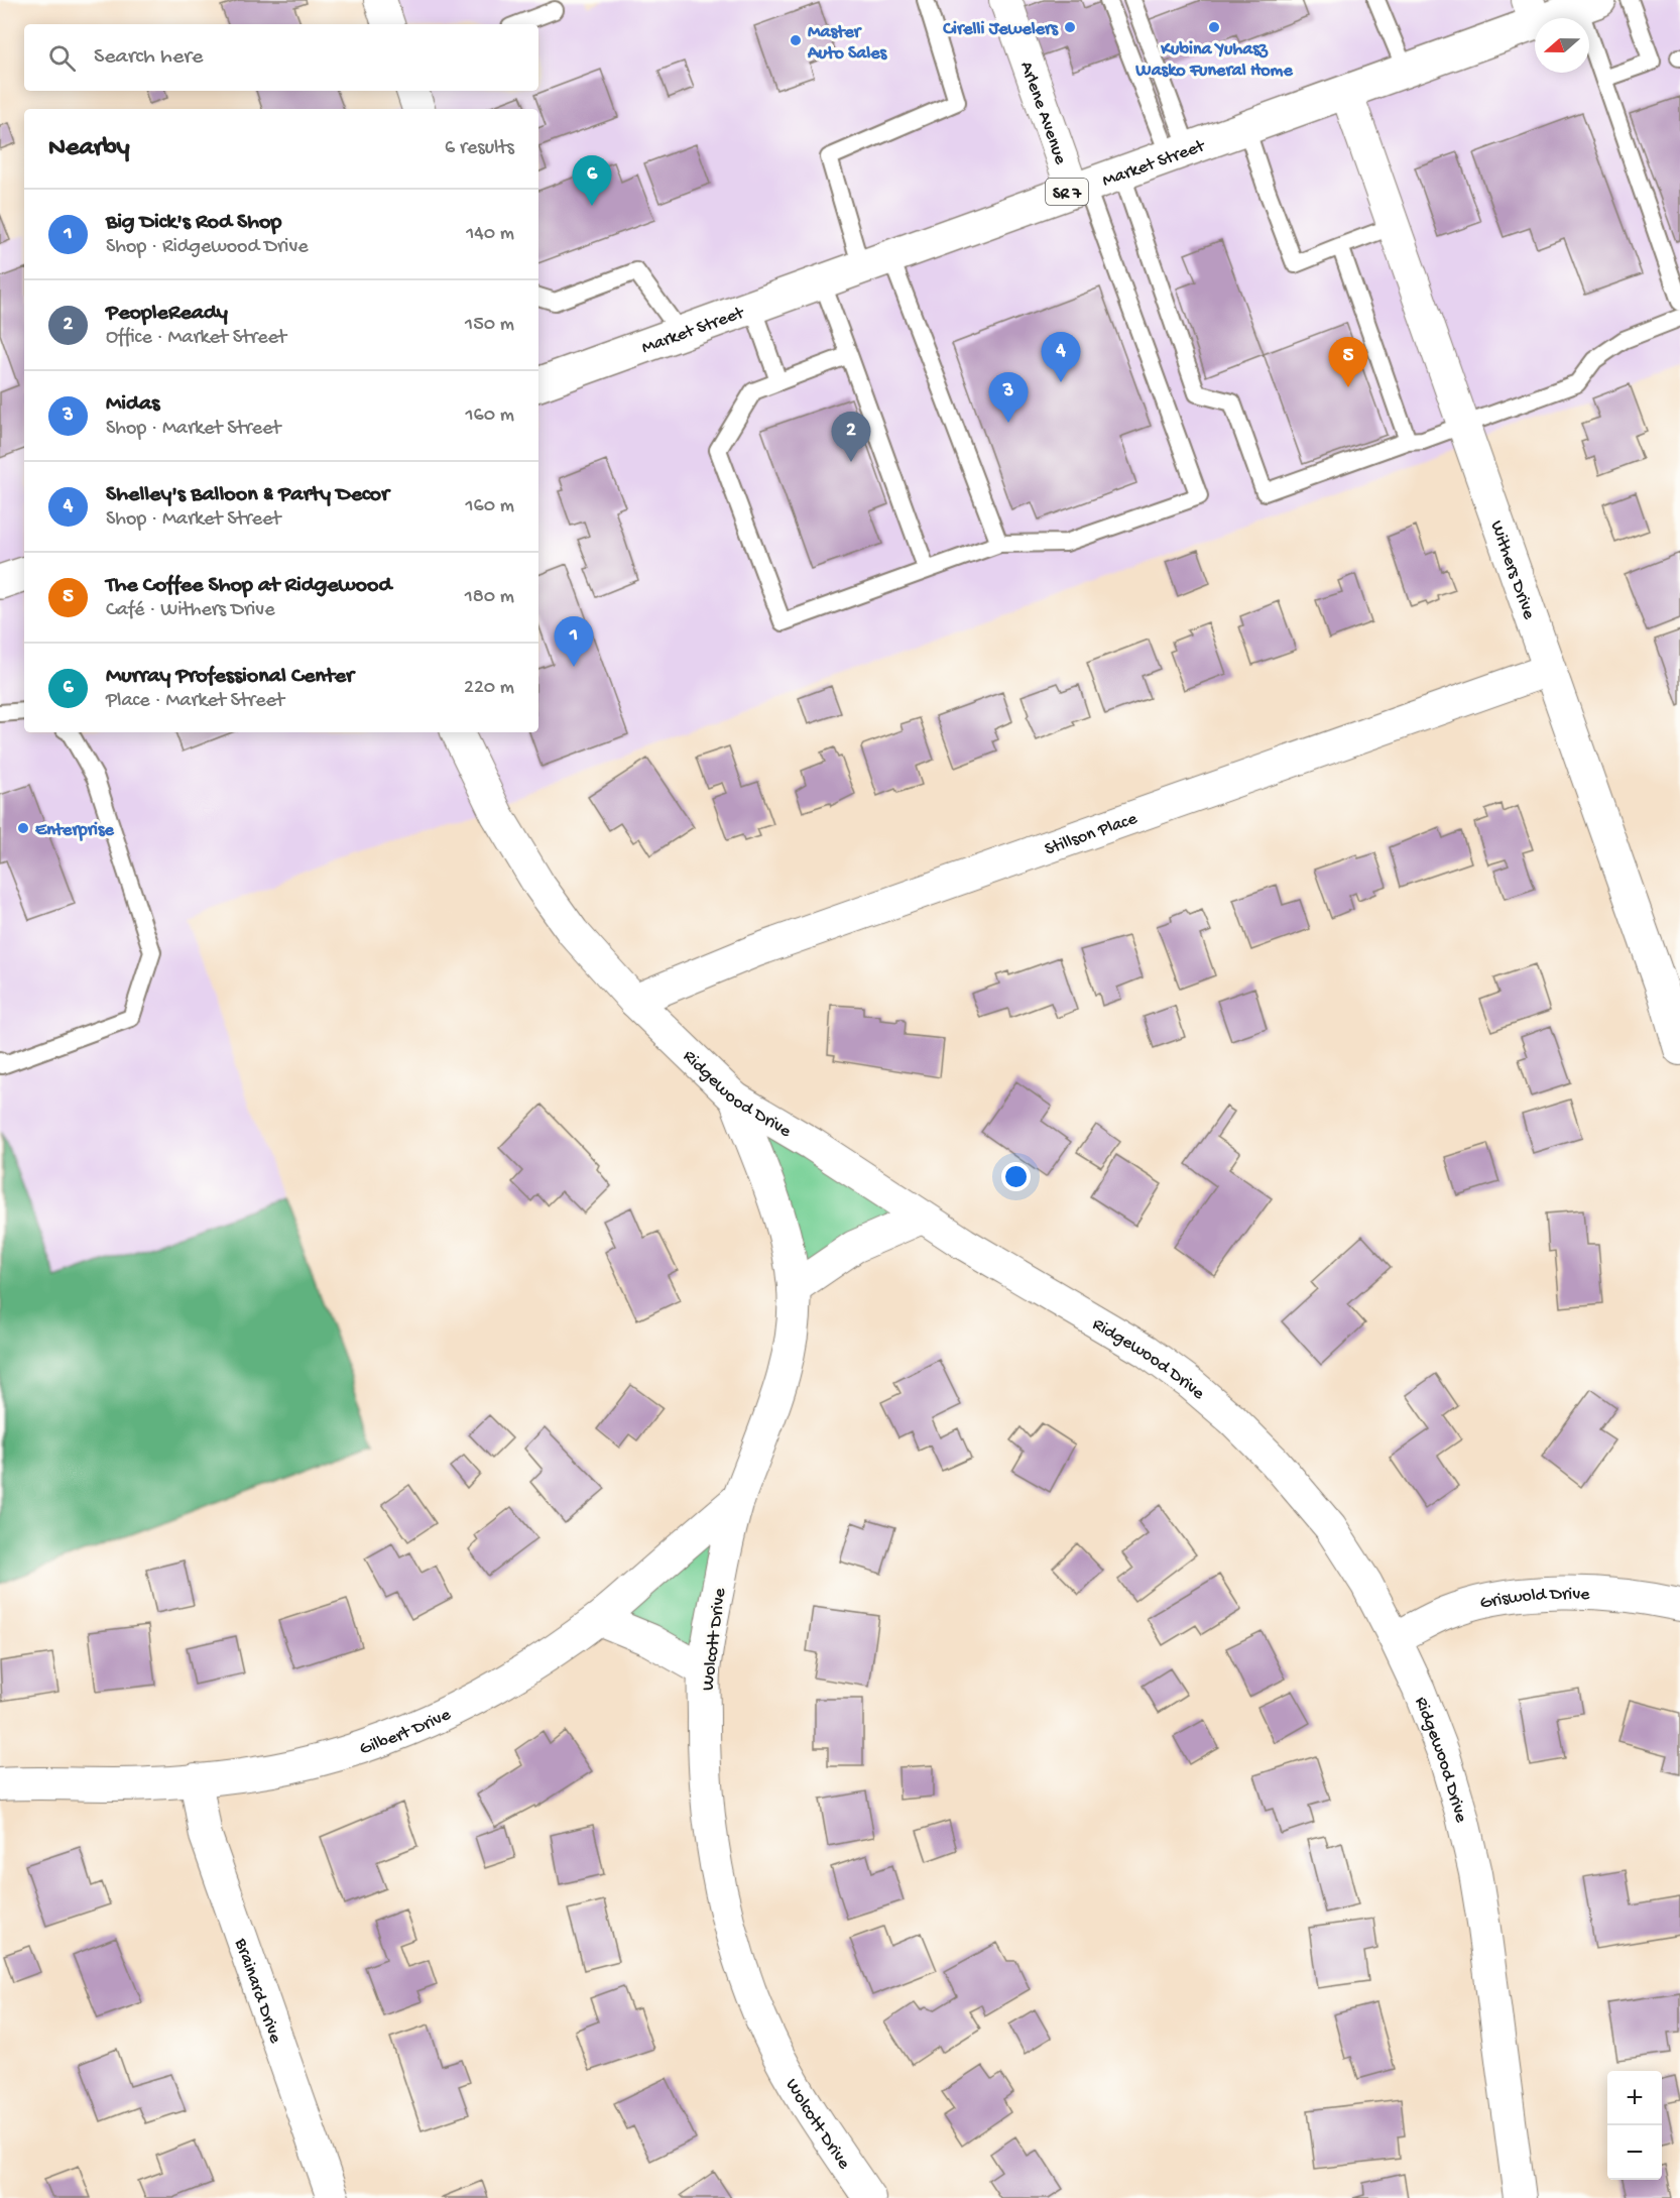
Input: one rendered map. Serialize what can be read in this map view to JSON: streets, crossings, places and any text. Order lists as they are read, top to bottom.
{
  "streets": {
    "main road": ["Market Street", "SR 7"],
    "street": [
      "Arlene Avenue",
      "Withers Drive",
      "Stillson Place",
      "Ridgewood Drive",
      "Griswold Drive",
      "Wolcott Drive",
      "Gilbert Drive",
      "Brainard Drive"
    ]
  },
  "crossings": [
    ["Arlene Avenue", "Market Street"],
    ["Market Street", "Withers Drive"],
    ["Withers Drive", "Stillson Place"],
    ["Stillson Place", "Ridgewood Drive"],
    ["Ridgewood Drive", "Griswold Drive"],
    ["Ridgewood Drive", "Wolcott Drive"],
    ["Wolcott Drive", "Gilbert Drive"],
    ["Gilbert Drive", "Brainard Drive"]
  ],
  "places": [
    "Cirelli Jewelers",
    "Kubina Yuhasz Wasko Funeral Home",
    "Master Auto Sales",
    "Enterprise"
  ],
  "north": "left",
  "page": {
    "search": "Search here",
    "heading": ["Nearby", "6 results"],
    "pins": [
      "6",
      "4",
      "5",
      "3",
      "2",
      "1"
    ],
    "list": [
      {
        "mark": "1",
        "name": "Big Dick's Rod Shop",
        "note": "Shop · Ridgewood Drive",
        "value": "140 m"
      },
      {
        "mark": "2",
        "name": "PeopleReady",
        "note": "Office · Market Street",
        "value": "150 m"
      },
      {
        "mark": "3",
        "name": "Midas",
        "note": "Shop · Market Street",
        "value": "160 m"
      },
      {
        "mark": "4",
        "name": "Shelley's Balloon & Party Decor",
        "note": "Shop · Market Street",
        "value": "160 m"
      },
      {
        "mark": "5",
        "name": "The Coffee Shop at Ridgewood",
        "note": "Café · Withers Drive",
        "value": "180 m"
      },
      {
        "mark": "6",
        "name": "Murray Professional Center",
        "note": "Place · Market Street",
        "value": "220 m"
      }
    ],
    "map_buttons": ["+", "−"]
  }
}
